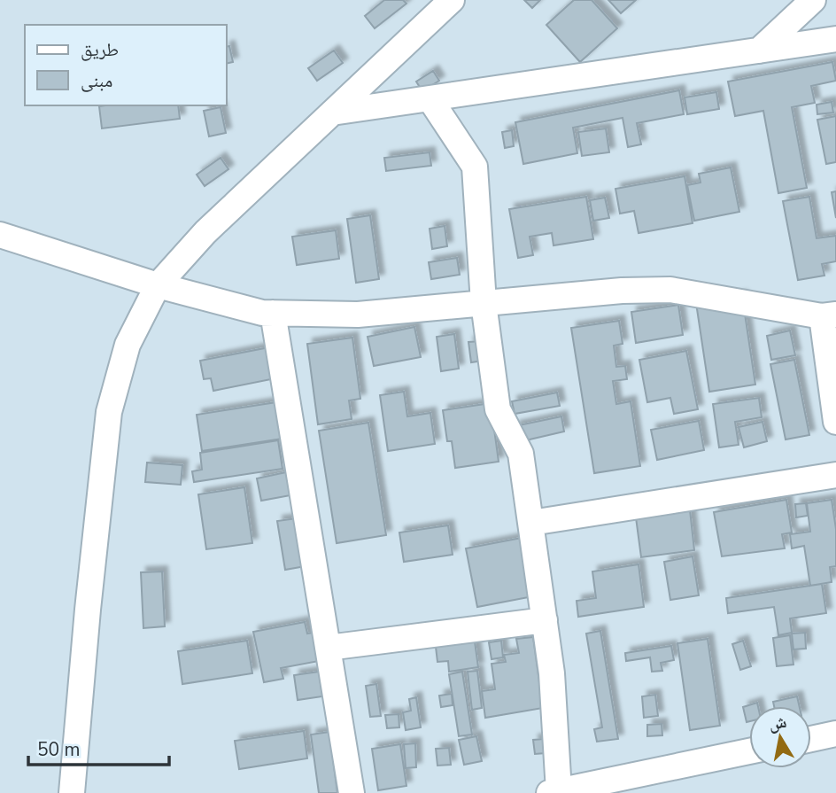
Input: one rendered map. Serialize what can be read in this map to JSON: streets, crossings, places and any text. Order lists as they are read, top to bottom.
{
  "legend": ["طريق", "مبنى"],
  "scale_bar": "50 m",
  "north": "top"
}
